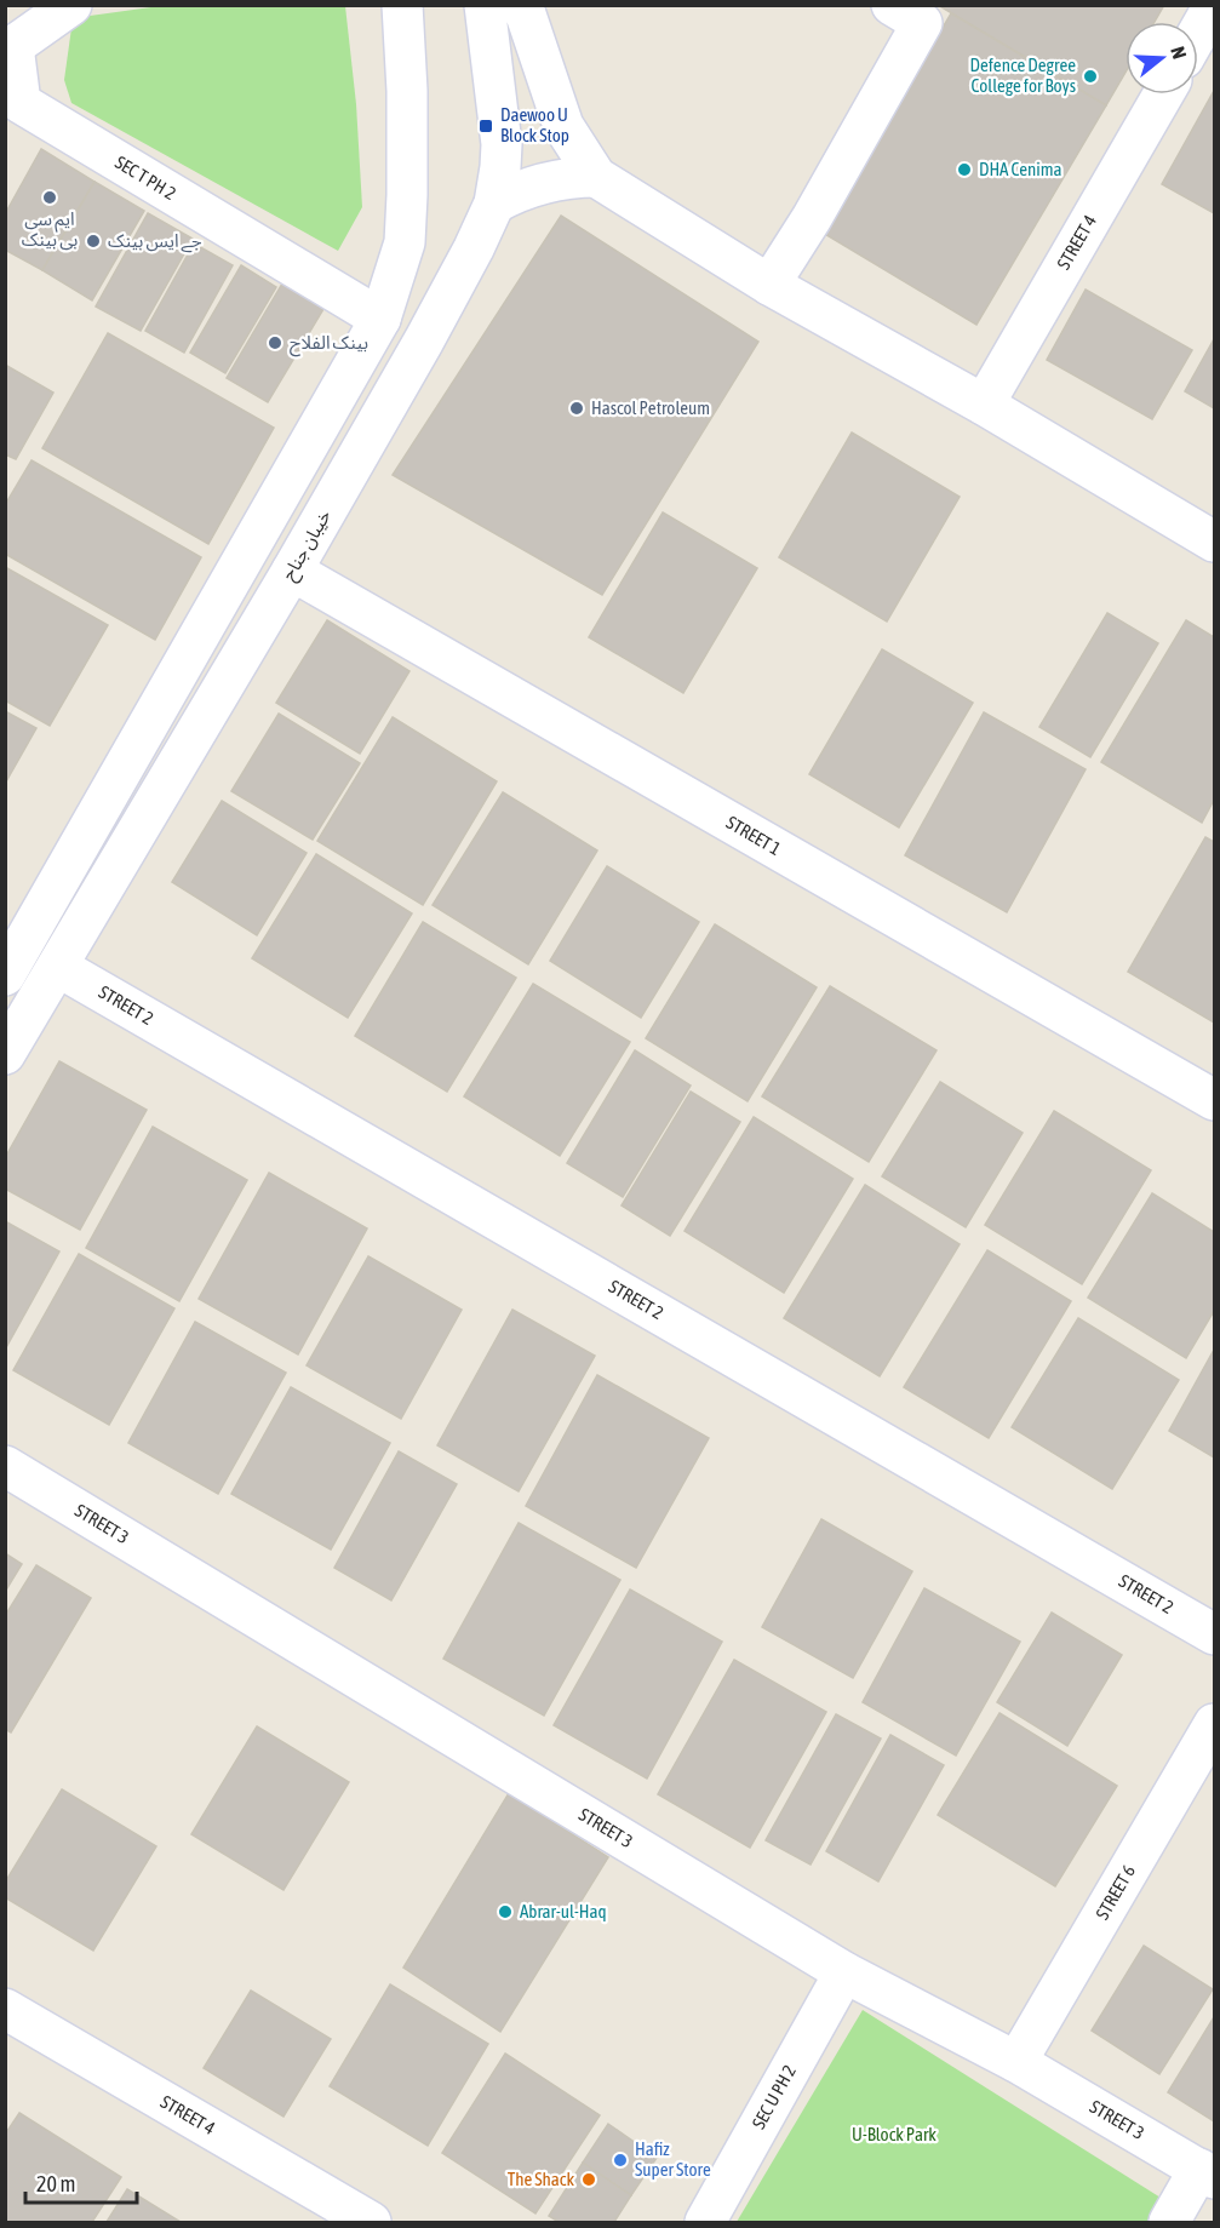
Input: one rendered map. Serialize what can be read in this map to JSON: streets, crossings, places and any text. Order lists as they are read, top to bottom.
{
  "streets": {
    "street": [
      "SEC T PH 2",
      "STREET 4",
      "خیبان جناح",
      "STREET 1",
      "STREET 2",
      "STREET 3",
      "STREET 6",
      "SEC U PH 2"
    ]
  },
  "crossings": [
    ["خیبان جناح", "STREET 1"],
    ["خیبان جناح", "STREET 2"],
    ["STREET 3", "STREET 6"],
    ["STREET 3", "SEC U PH 2"]
  ],
  "parks": ["U-Block Park"],
  "places": {
    "other": [
      "Defence Degree College for Boys",
      "DHA Cenima",
      "ایم سی بی بینک",
      "جے ایس بینک",
      "بینک الفلاح",
      "Hascol Petroleum",
      "Abrar-ul-Haq",
      "Hafiz Super Store",
      "The Shack"
    ],
    "transit": ["Daewoo U Block Stop"]
  },
  "scale_bar": "20 m",
  "north": "right"
}
